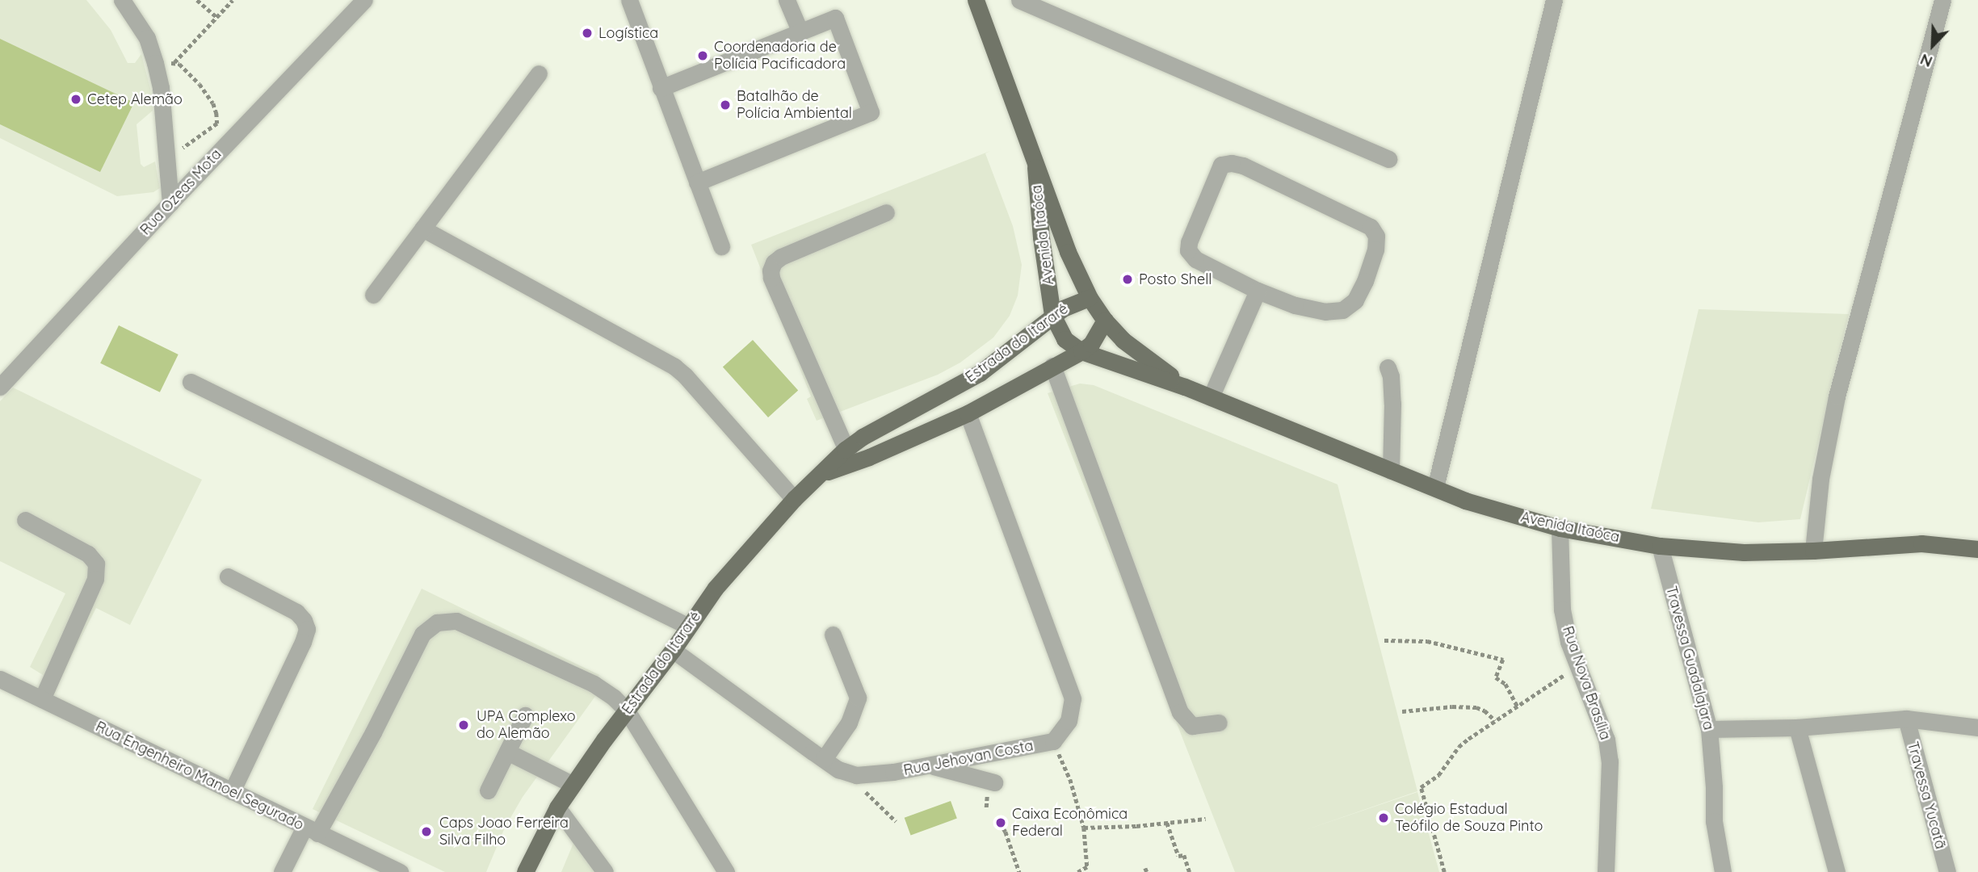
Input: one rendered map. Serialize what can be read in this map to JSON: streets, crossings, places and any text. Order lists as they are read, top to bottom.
{
  "streets": {
    "main road": ["Avenida Itaóca", "Estrada do Itararé"],
    "street": [
      "Rua Ozeas Mota",
      "Travessa Guadalajara",
      "Rua Nova Brasília",
      "Rua Jehovan Costa",
      "Rua Engenheiro Manoel Segurado",
      "Travessa Yucatã"
    ]
  },
  "crossings": [
    ["Avenida Itaóca", "Estrada do Itararé"],
    ["Avenida Itaóca", "Travessa Guadalajara"],
    ["Avenida Itaóca", "Rua Nova Brasília"],
    ["Estrada do Itararé", "Rua Jehovan Costa"]
  ],
  "places": [
    "Logística",
    "Coordenadoria de Polícia Pacificadora",
    "Cetep Alemão",
    "Batalhão de Polícia Ambiental",
    "Posto Shell",
    "UPA Complexo do Alemão",
    "Colégio Estadual Teófilo de Souza Pinto",
    "Caixa Econômica Federal",
    "Caps Joao Ferreira Silva Filho"
  ],
  "north": "bottom left"
}
